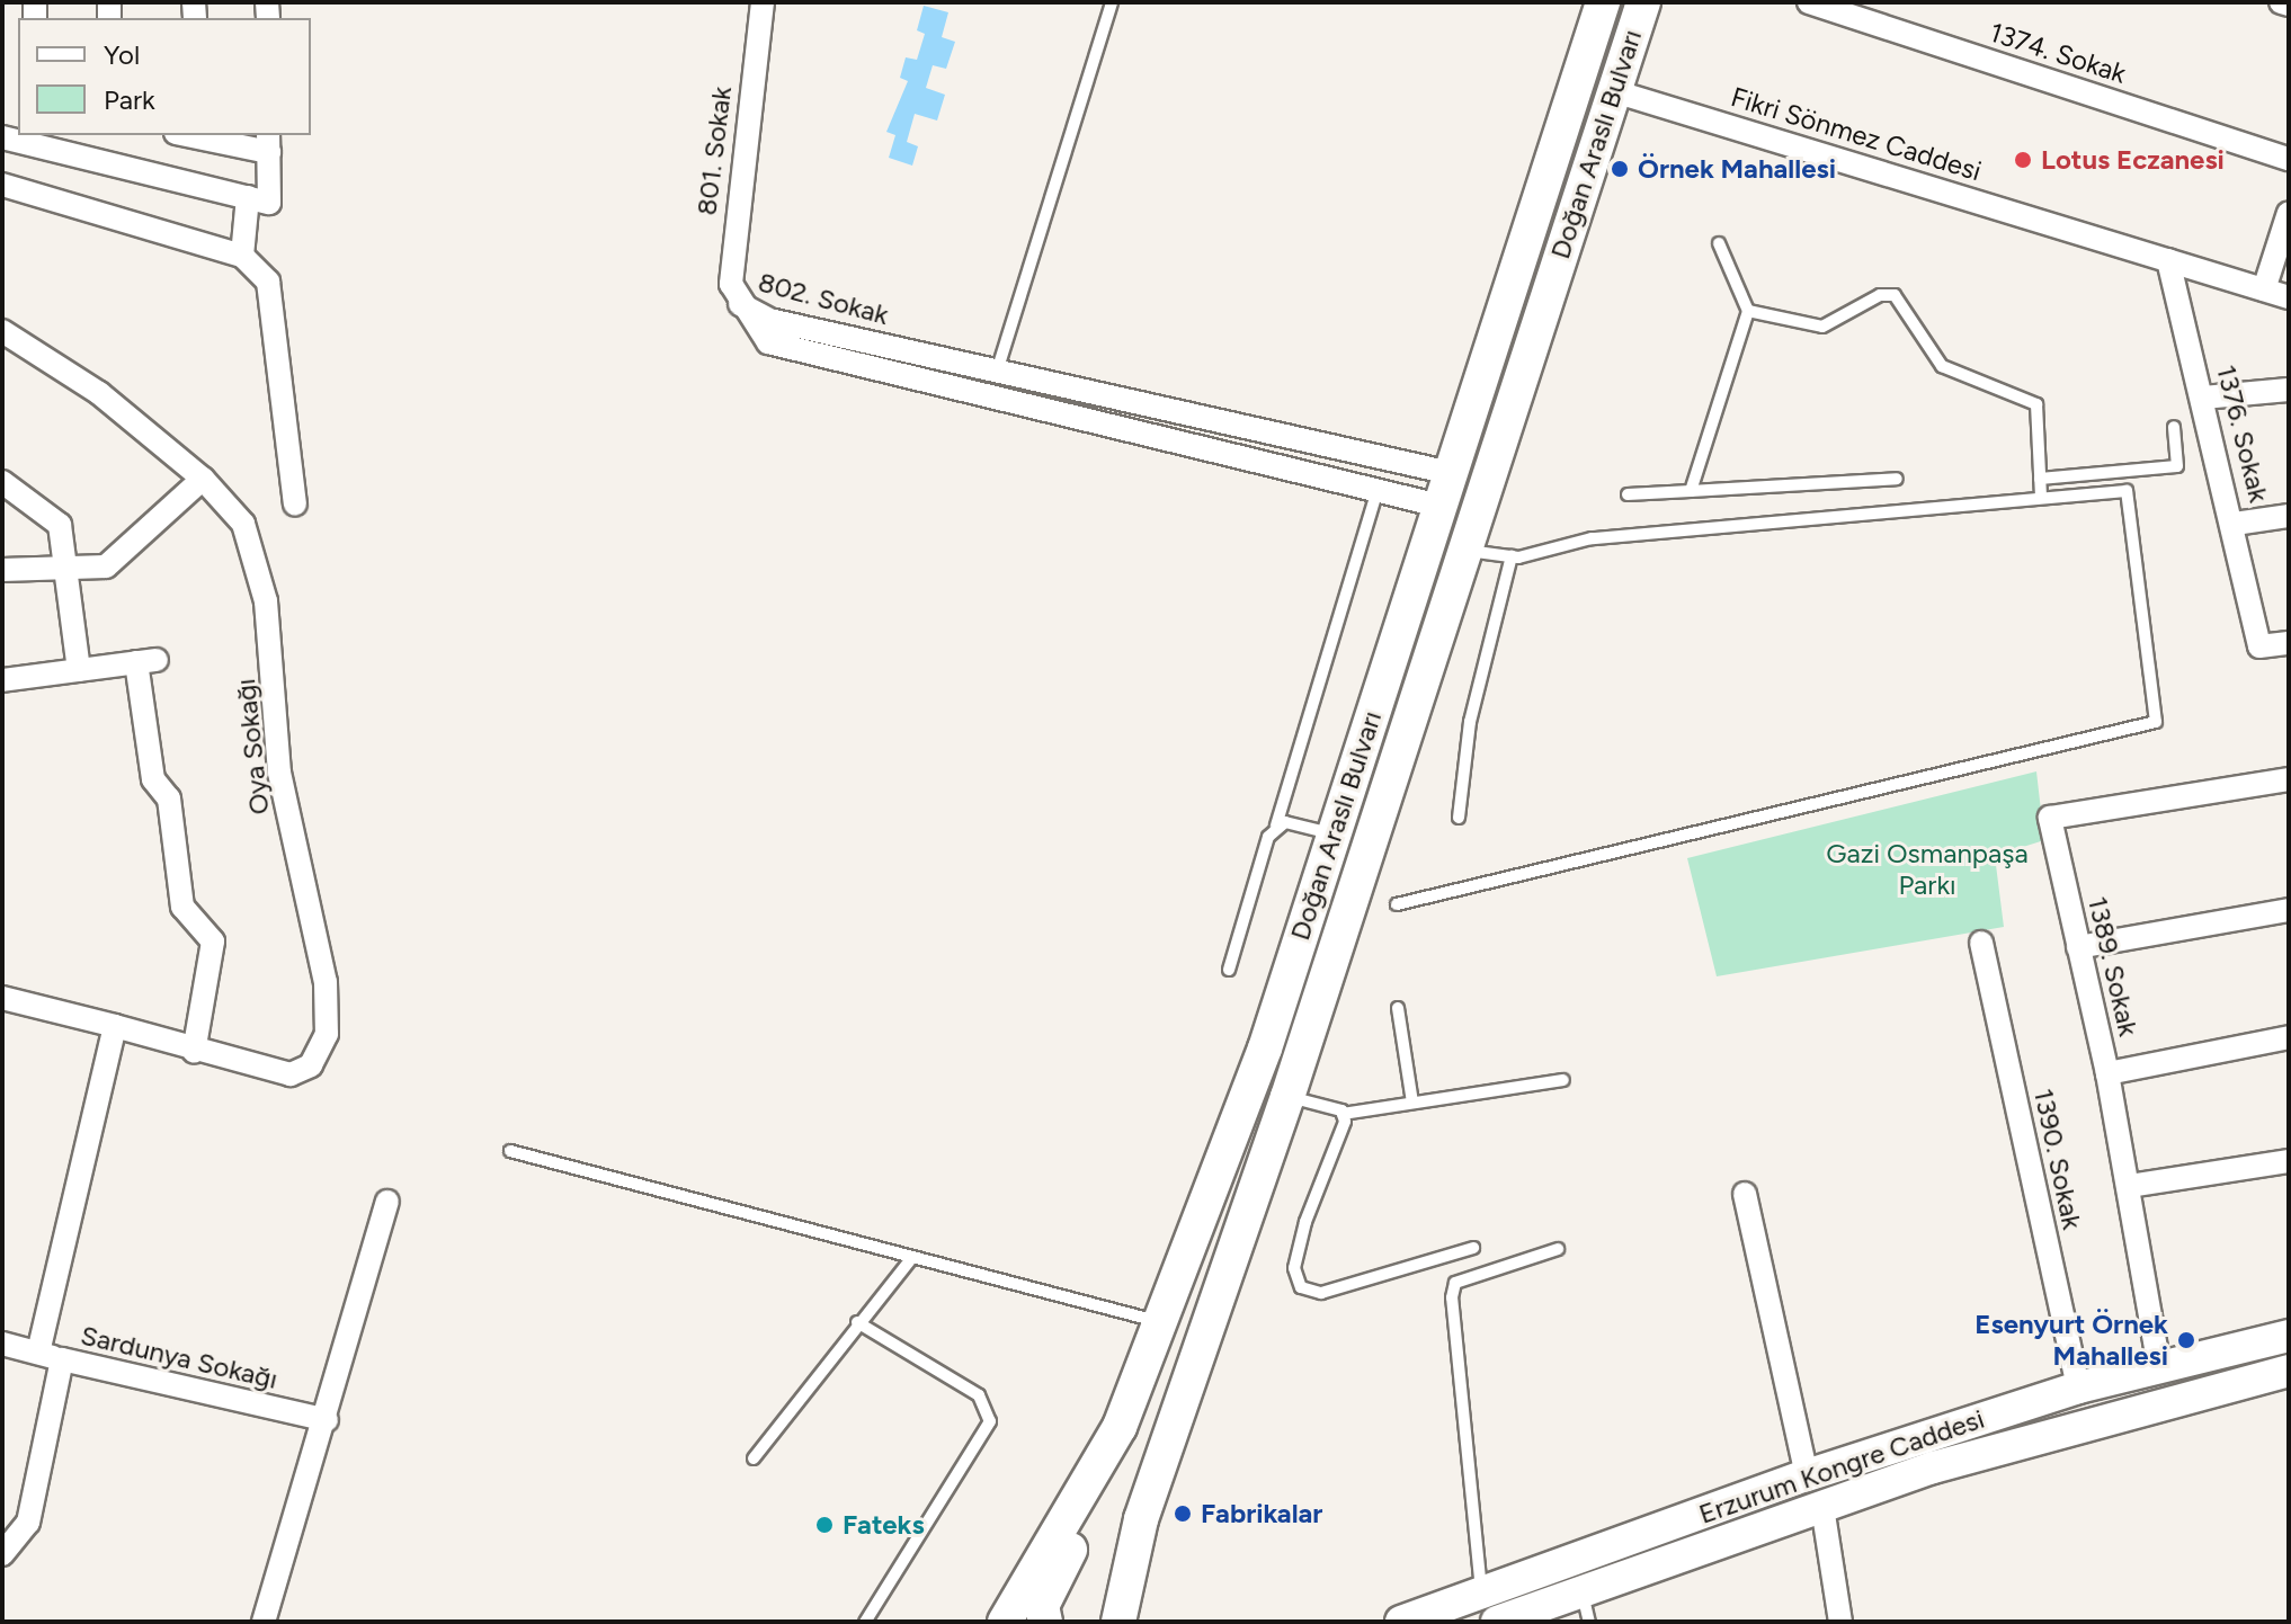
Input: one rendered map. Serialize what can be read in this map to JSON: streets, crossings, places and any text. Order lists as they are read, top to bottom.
{
  "streets": {
    "main road": ["Doğan Araslı Bulvarı", "Erzurum Kongre Caddesi"],
    "street": [
      "1374. Sokak",
      "Fikri Sönmez Caddesi",
      "801. Sokak",
      "802. Sokak",
      "1376. Sokak",
      "Oya Sokağı",
      "1389. Sokak",
      "1390. Sokak",
      "Sardunya Sokağı"
    ]
  },
  "crossings": [
    ["Fikri Sönmez Caddesi", "Doğan Araslı Bulvarı"],
    ["Fikri Sönmez Caddesi", "1376. Sokak"],
    ["Doğan Araslı Bulvarı", "802. Sokak"],
    ["801. Sokak", "802. Sokak"],
    ["1389. Sokak", "Erzurum Kongre Caddesi"],
    ["1390. Sokak", "Erzurum Kongre Caddesi"]
  ],
  "parks": ["Gazi Osmanpaşa Parkı"],
  "places": [
    "Lotus Eczanesi",
    "Örnek Mahallesi",
    "Esenyurt Örnek Mahallesi",
    "Fabrikalar",
    "Fateks"
  ],
  "legend": ["Yol", "Park"]
}
